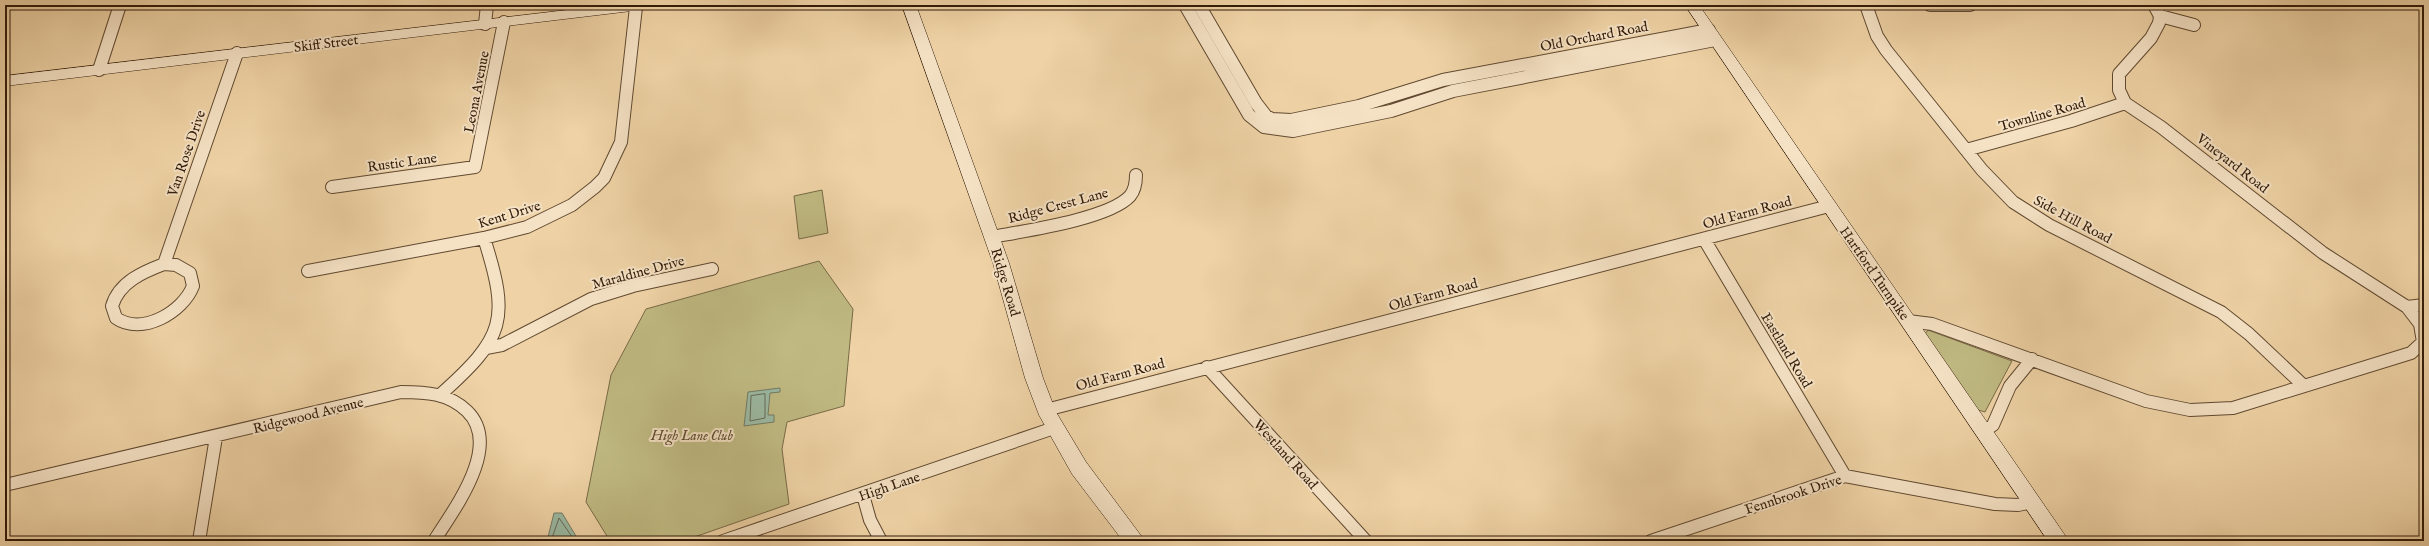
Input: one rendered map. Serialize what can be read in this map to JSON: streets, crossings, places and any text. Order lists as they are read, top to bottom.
{
  "streets": {
    "main road": ["Skiff Street", "Hartford Turnpike", "Ridge Road"],
    "street": [
      "Old Orchard Road",
      "Leona Avenue",
      "Townline Road",
      "Van Rose Drive",
      "Rustic Lane",
      "Vineyard Road",
      "Ridge Crest Lane",
      "Old Farm Road",
      "Kent Drive",
      "Side Hill Road",
      "Maraldine Drive",
      "Eastland Road",
      "Ridgewood Avenue",
      "Westland Road",
      "High Lane",
      "Fennbrook Drive"
    ]
  },
  "crossings": [
    ["Old Orchard Road", "Hartford Turnpike"],
    ["Skiff Street", "Leona Avenue"],
    ["Skiff Street", "Van Rose Drive"],
    ["Skiff Street", "Kent Drive"],
    ["Leona Avenue", "Rustic Lane"],
    ["Townline Road", "Vineyard Road"],
    ["Townline Road", "Side Hill Road"],
    ["Vineyard Road", "Side Hill Road"],
    ["Vineyard Road", "Hartford Turnpike"],
    ["Ridge Crest Lane", "Ridge Road"],
    ["Old Farm Road", "Hartford Turnpike"],
    ["Old Farm Road", "Ridge Road"],
    ["Old Farm Road", "Eastland Road"],
    ["Old Farm Road", "Westland Road"],
    ["Hartford Turnpike", "Fennbrook Drive"],
    ["Ridge Road", "High Lane"],
    ["Eastland Road", "Fennbrook Drive"]
  ],
  "parks": ["High Lane Club"]
}
